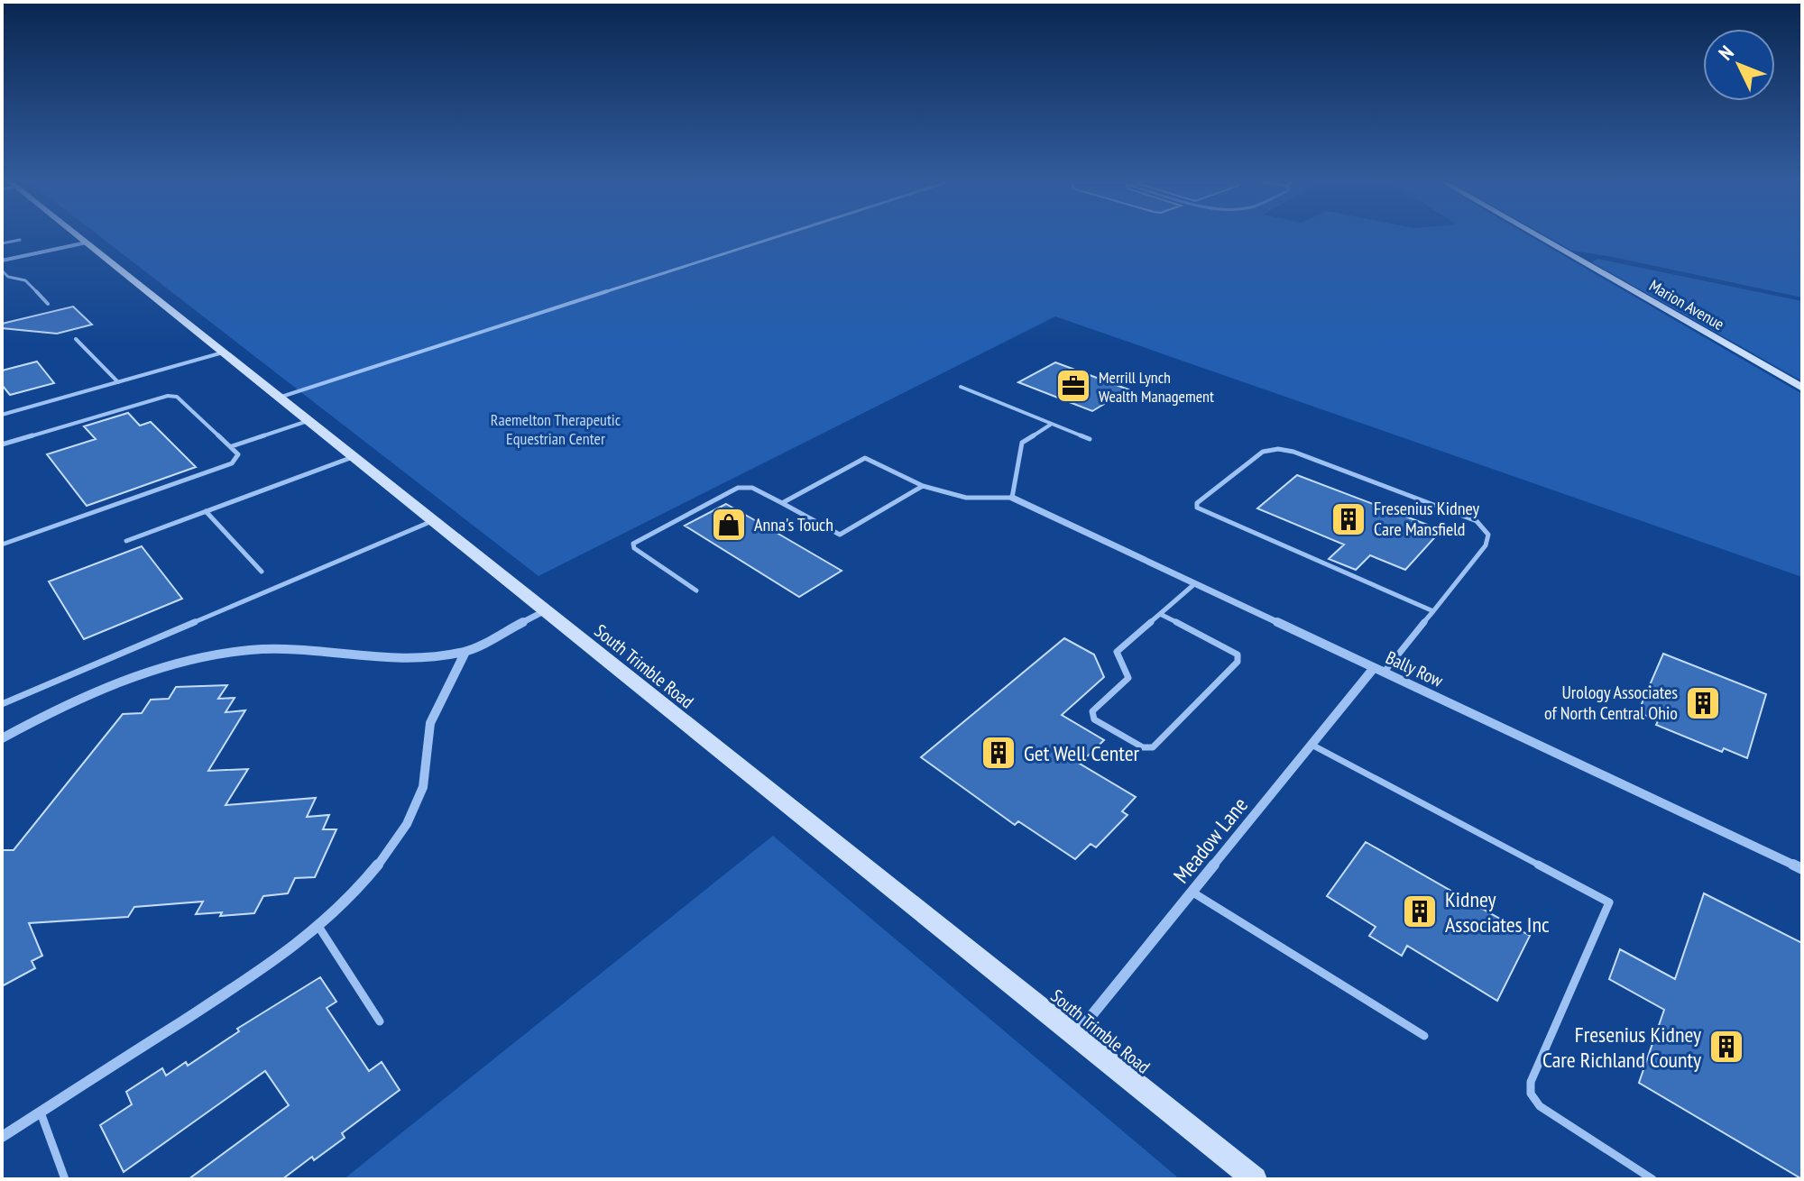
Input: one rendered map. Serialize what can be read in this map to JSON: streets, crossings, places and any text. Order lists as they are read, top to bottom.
{
  "streets": {
    "main road": ["Marion Avenue", "South Trimble Road"],
    "street": ["Bally Row", "Meadow Lane"]
  },
  "crossings": [
    ["South Trimble Road", "Meadow Lane"],
    ["Bally Row", "Meadow Lane"]
  ],
  "parks": ["Raemelton Therapeutic Equestrian Center"],
  "places": {
    "office": ["Merrill Lynch Wealth Management"],
    "building": [
      "Fresenius Kidney Care Mansfield",
      "Urology Associates of North Central Ohio",
      "Get Well Center",
      "Kidney Associates Inc",
      "Fresenius Kidney Care Richland County"
    ],
    "shop": ["Anna's Touch"]
  },
  "north": "top left"
}
